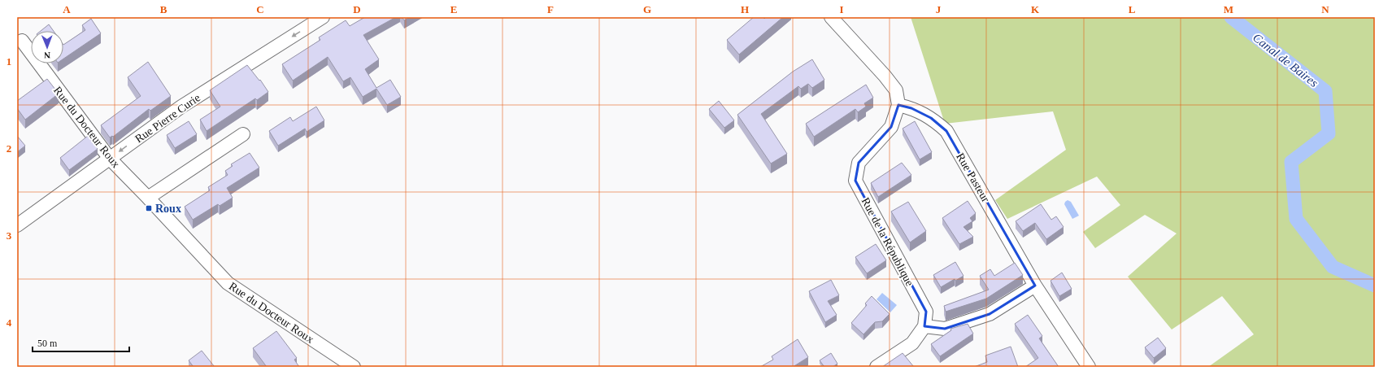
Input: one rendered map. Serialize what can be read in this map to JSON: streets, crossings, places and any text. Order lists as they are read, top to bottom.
{
  "streets": {
    "street": [
      "Rue Pierre Curie",
      "Rue du Docteur Roux",
      "Rue Pasteur",
      "Rue de la République"
    ]
  },
  "crossings": [
    ["Rue Pierre Curie", "Rue du Docteur Roux"],
    ["Rue Pasteur", "Rue de la République"]
  ],
  "water": ["Canal de Baires"],
  "places": {
    "transit": ["Roux"]
  },
  "scale_bar": "50 m",
  "north": "bottom",
  "grid": {
    "columns": [
      "A",
      "B",
      "C",
      "D",
      "E",
      "F",
      "G",
      "H",
      "I",
      "J",
      "K",
      "L",
      "M",
      "N"
    ],
    "rows": [
      "1",
      "2",
      "3",
      "4"
    ]
  }
}
